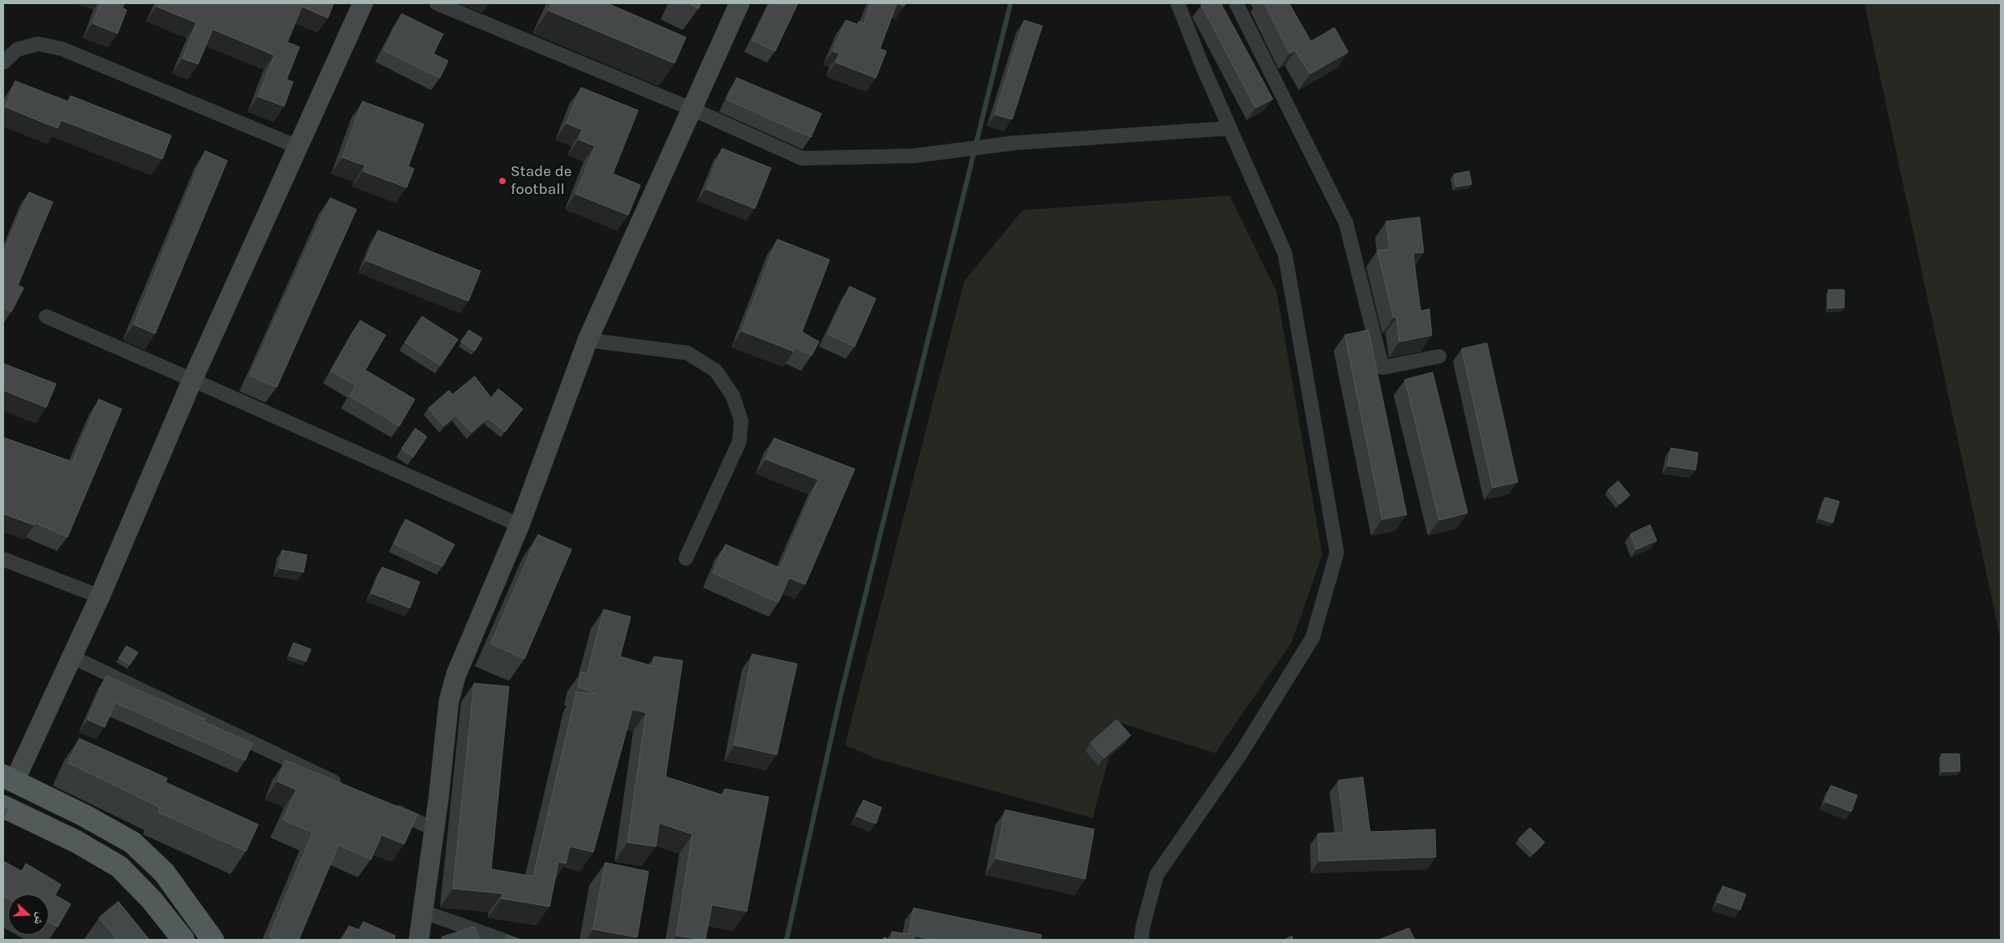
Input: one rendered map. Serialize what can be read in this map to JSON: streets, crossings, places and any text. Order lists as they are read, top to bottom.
{
  "places": ["Stade de football"],
  "north": "right"
}
